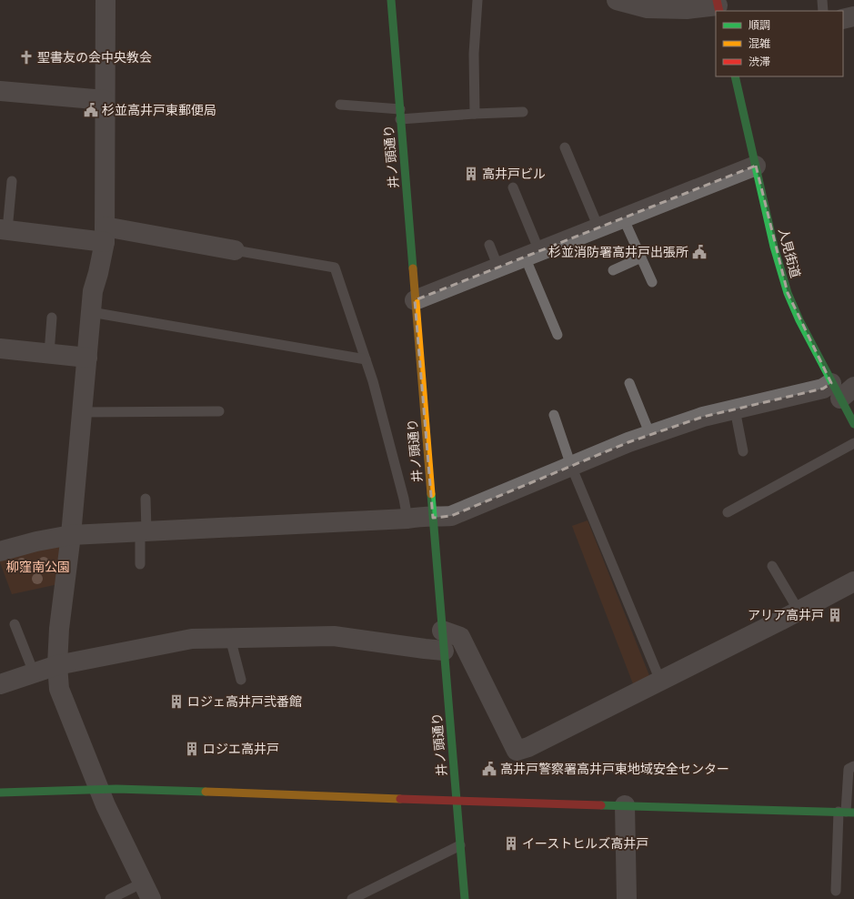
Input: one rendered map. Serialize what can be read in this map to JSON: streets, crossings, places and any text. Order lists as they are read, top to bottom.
{
  "streets": {
    "main road": ["井ノ頭通り", "人見街道"]
  },
  "parks": ["柳窪南公園"],
  "places": {
    "church": ["聖書友の会中央教会"],
    "public building": ["杉並高井戸東郵便局", "杉並消防署高井戸出張所", "高井戸警察署高井戸東地域安全センター"],
    "building": [
      "高井戸ビル",
      "アリア高井戸",
      "ロジェ高井戸弐番館",
      "ロジエ高井戸",
      "イーストヒルズ高井戸"
    ]
  },
  "legend": ["順調", "混雑", "渋滞"]
}
